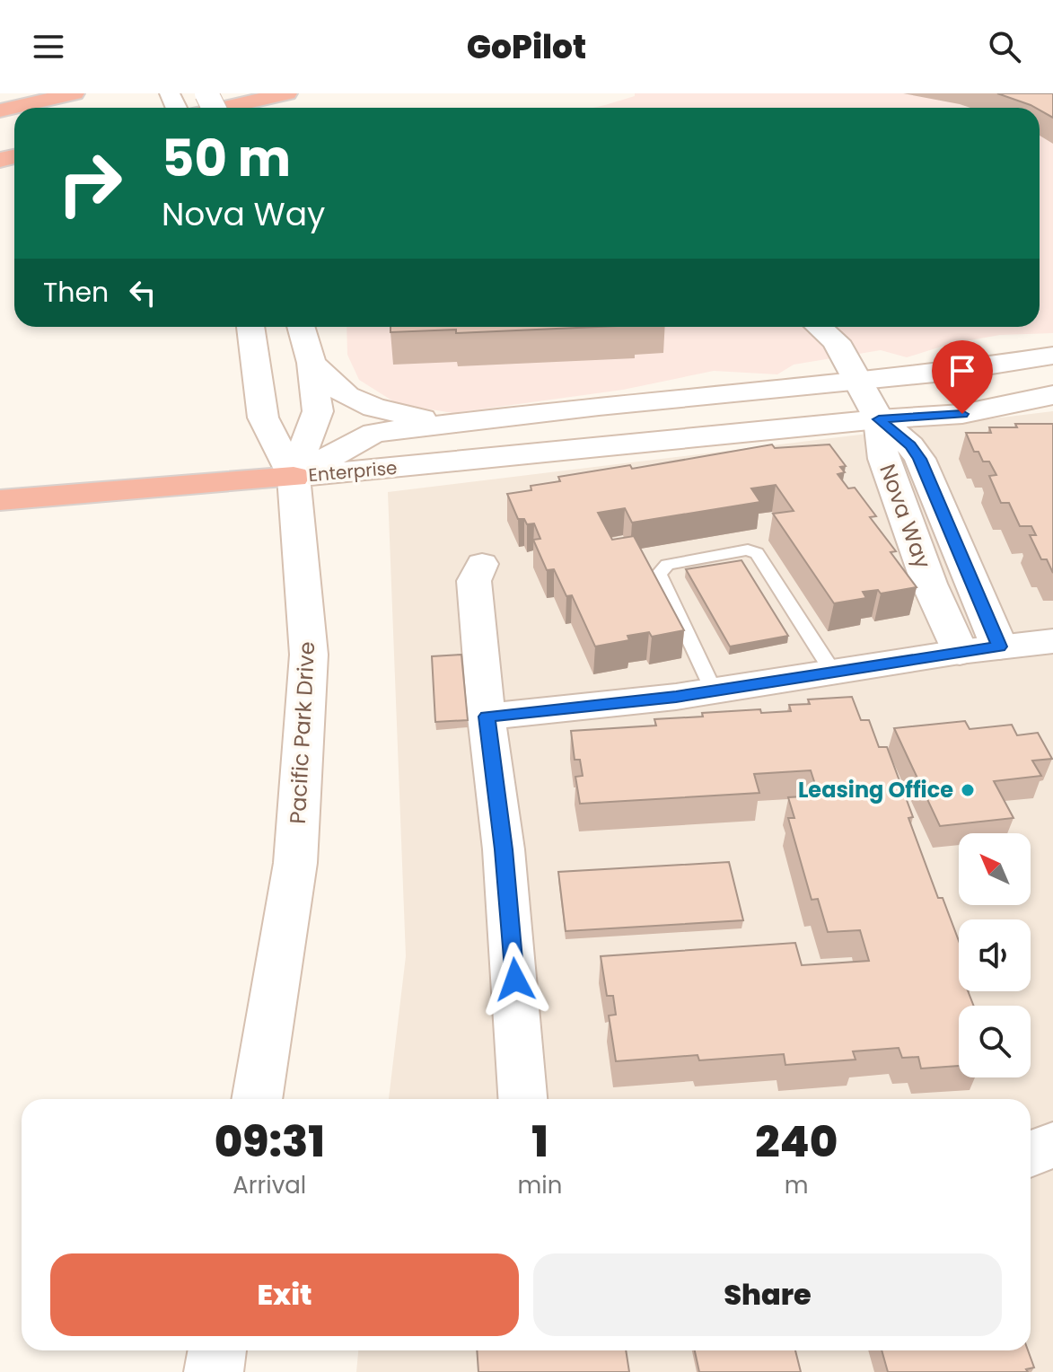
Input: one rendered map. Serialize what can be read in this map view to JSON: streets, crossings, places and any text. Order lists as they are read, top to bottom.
{
  "streets": {
    "main road": ["Enterprise", "Nova Way", "Pacific Park Drive"]
  },
  "crossings": [
    ["Enterprise", "Nova Way"],
    ["Enterprise", "Pacific Park Drive"]
  ],
  "places": ["Leasing Office"],
  "north": "top left",
  "page": {
    "header": "GoPilot",
    "turn": ["50 m", "Nova Way"],
    "then": "Then",
    "eta": [
      "09:31",
      "Arrival",
      "1",
      "min",
      "240",
      "m"
    ],
    "buttons": ["Exit", "Share"]
  }
}
